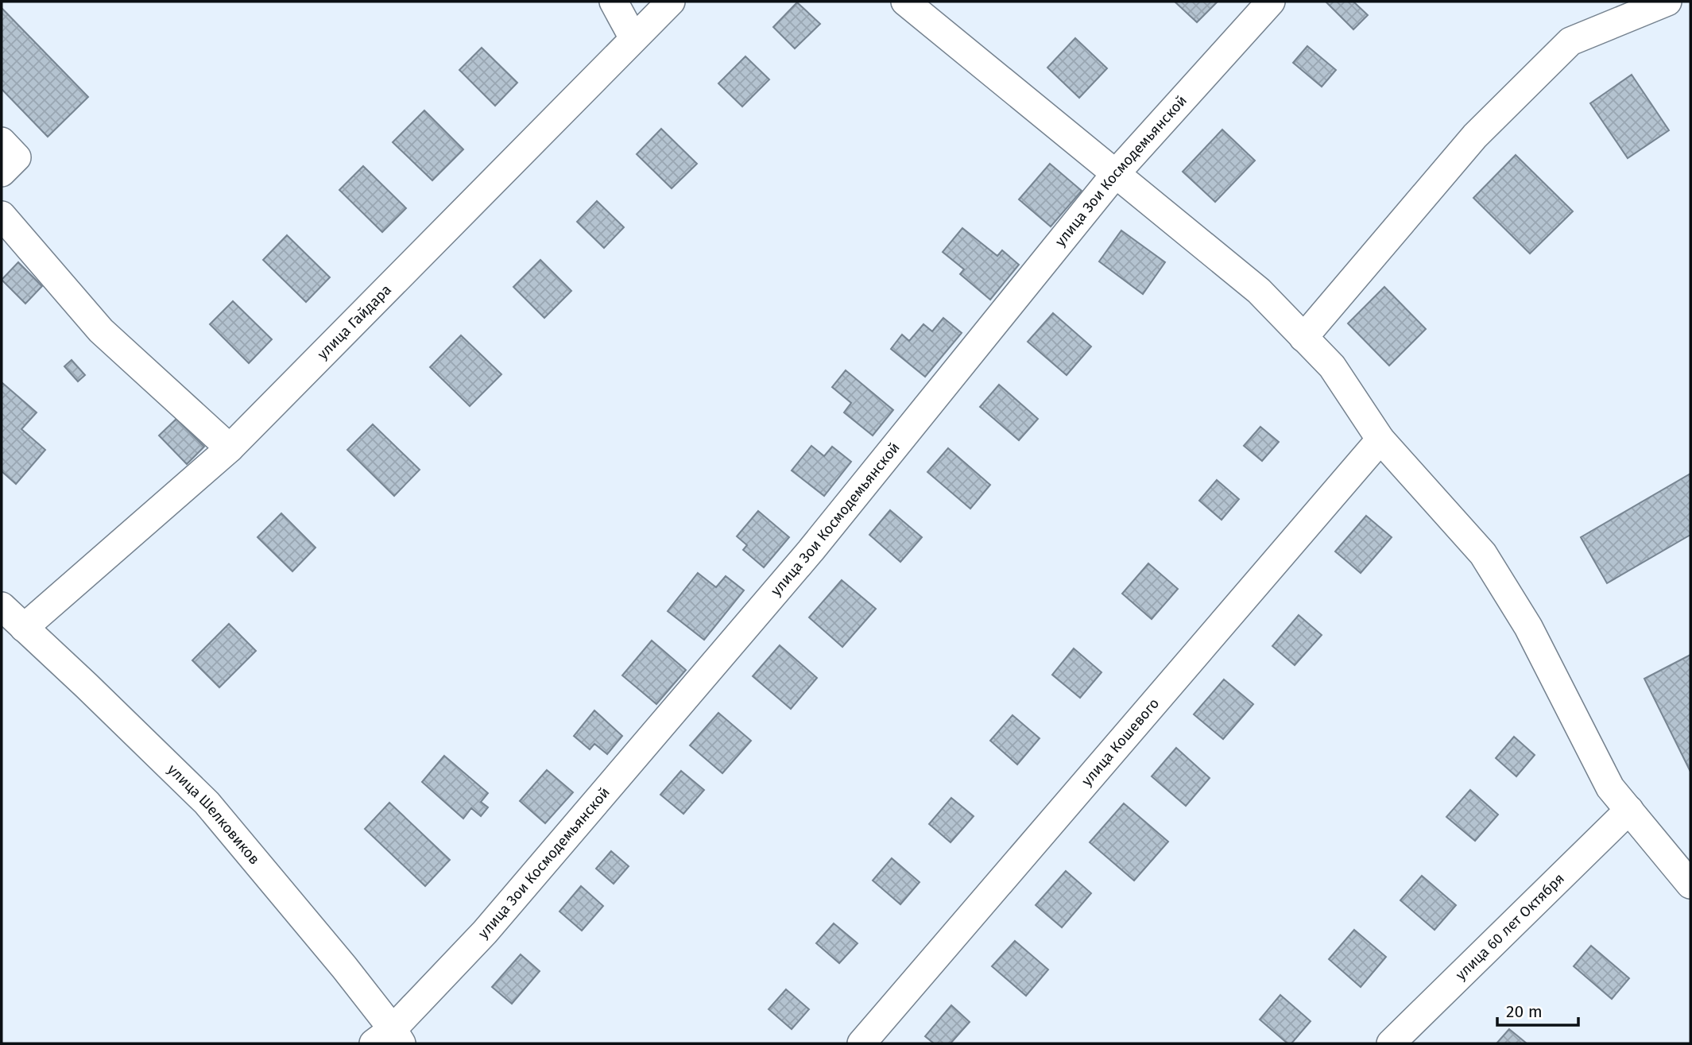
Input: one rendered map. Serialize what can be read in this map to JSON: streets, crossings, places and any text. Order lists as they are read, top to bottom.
{
  "streets": {
    "street": [
      "улица Зои Космодемьянской",
      "улица Гайдара",
      "улица Кошевого",
      "улица Шелковиков",
      "улица 60 лет Октября"
    ]
  },
  "crossings": [
    ["улица Зои Космодемьянской", "улица Шелковиков"],
    ["улица Гайдара", "улица Шелковиков"]
  ],
  "scale_bar": "20 m"
}
